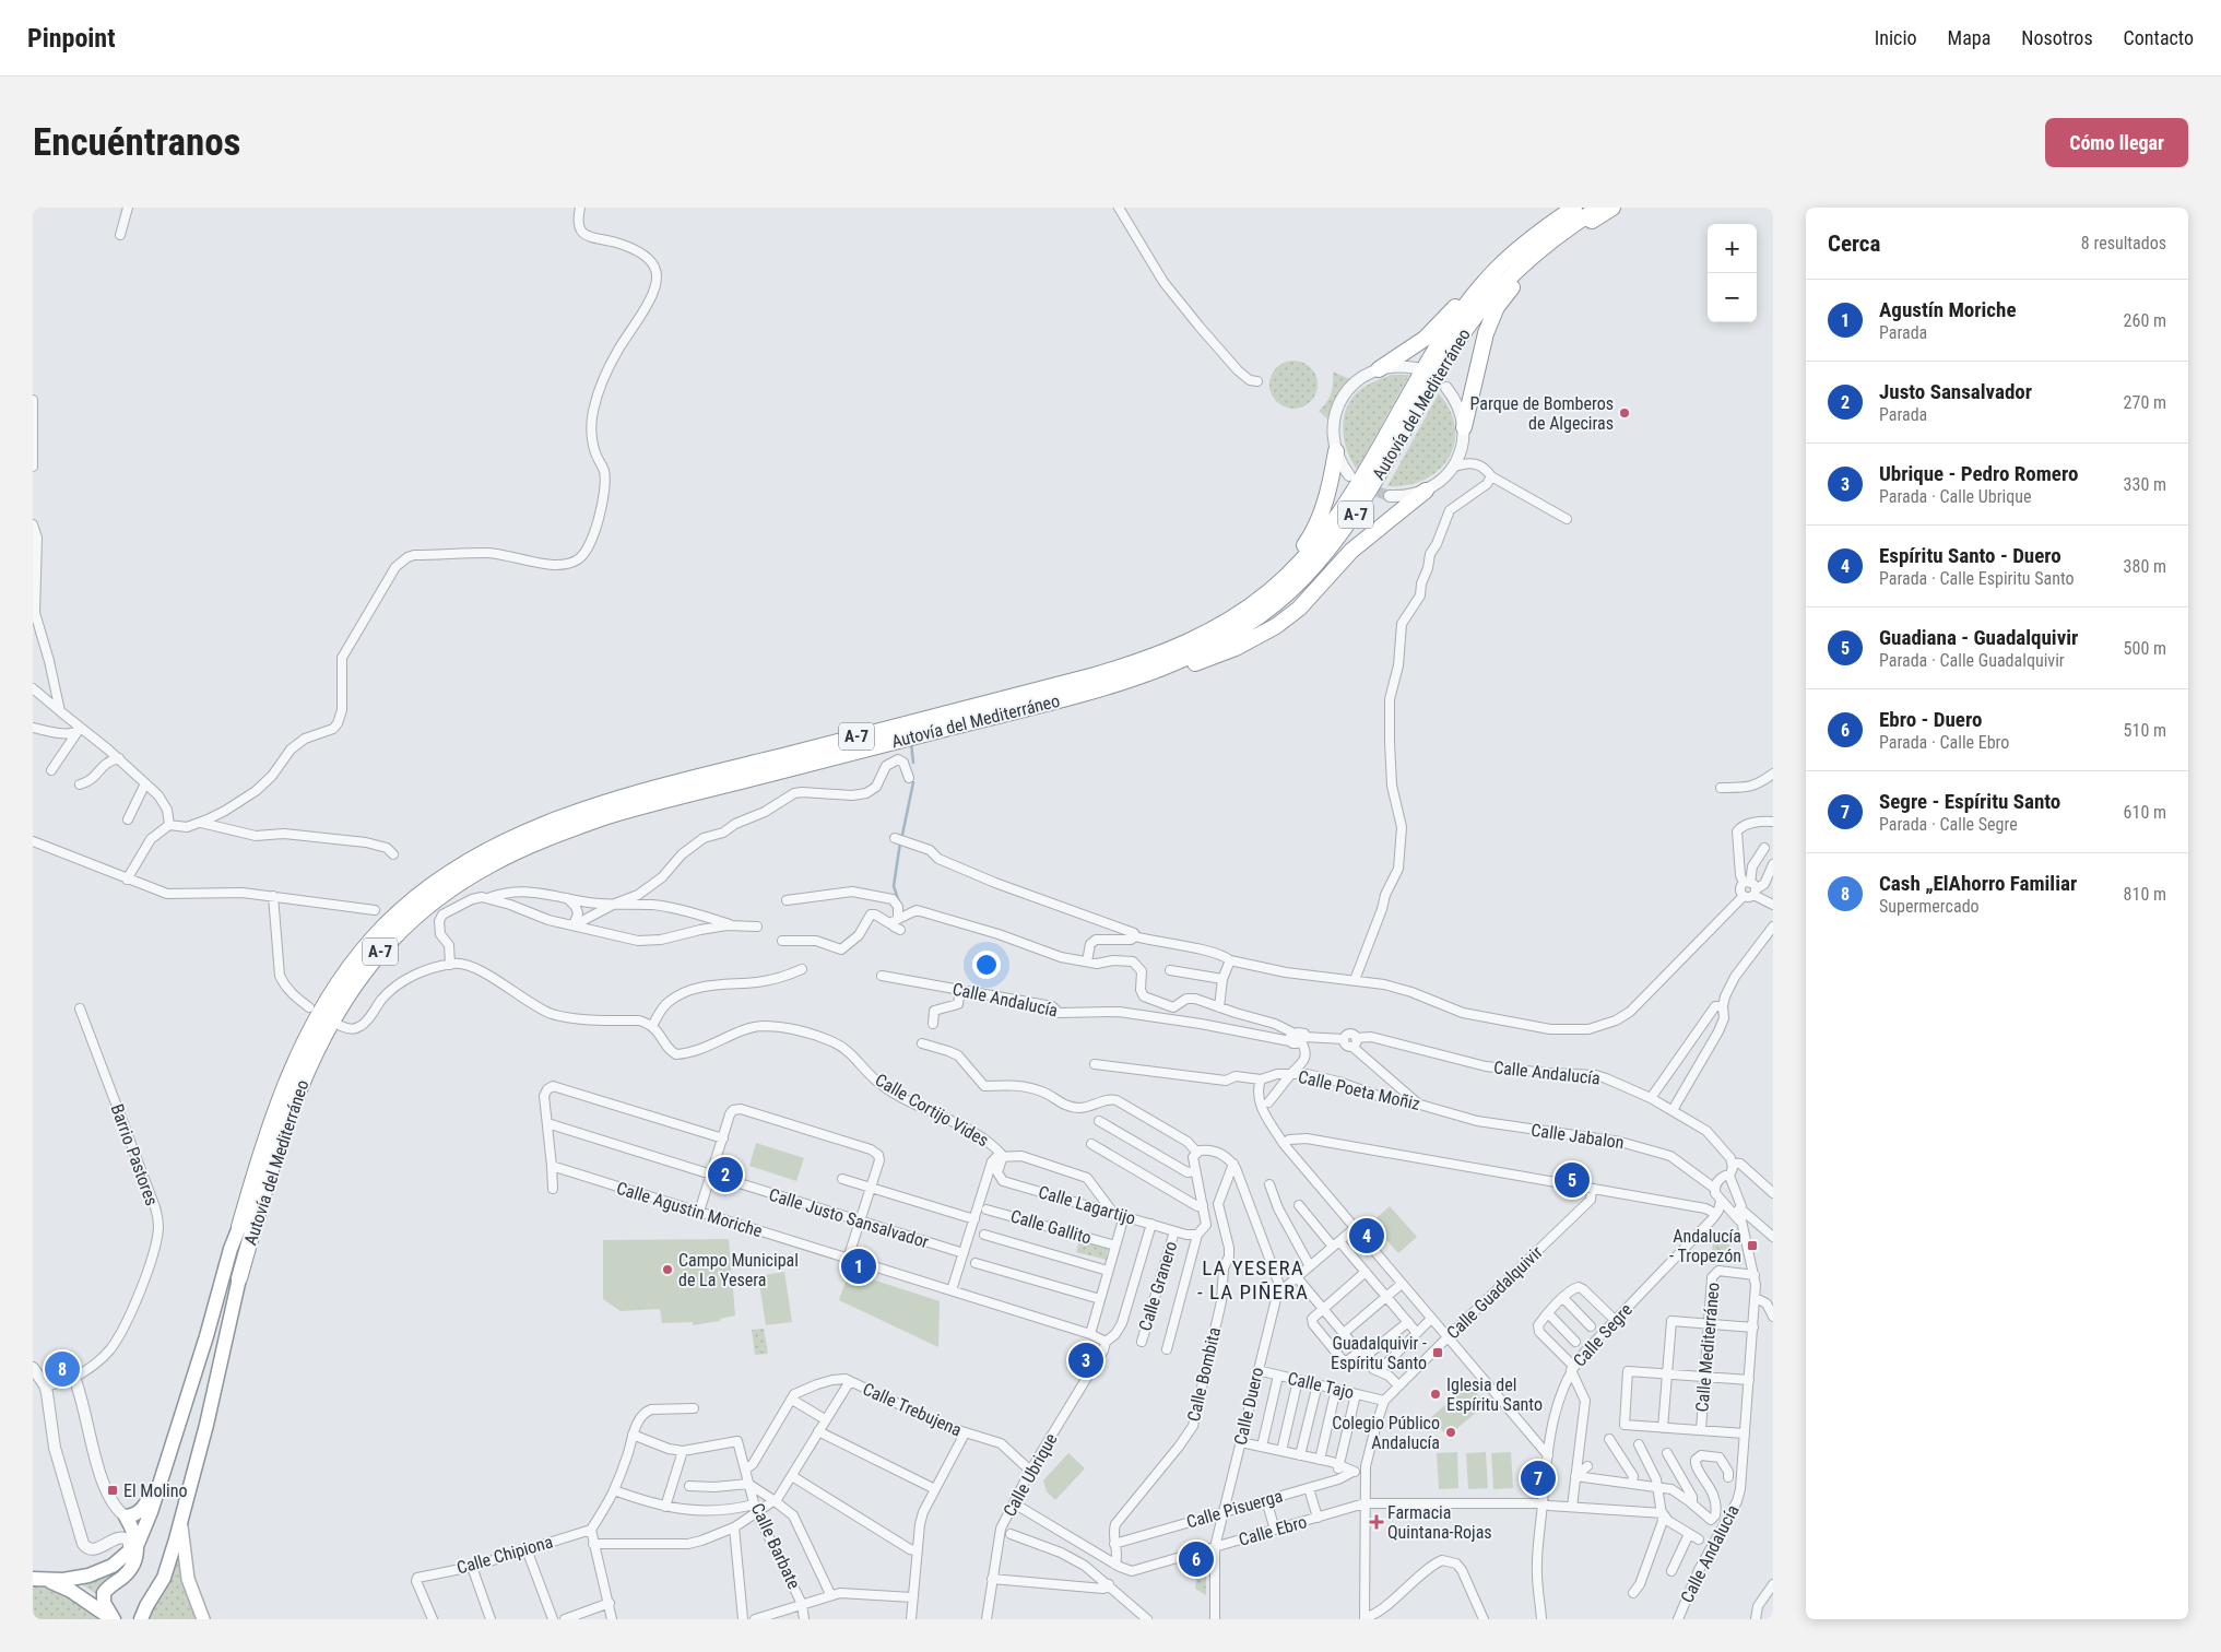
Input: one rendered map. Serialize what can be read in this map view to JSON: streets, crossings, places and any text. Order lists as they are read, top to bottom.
{
  "streets": {
    "highway": ["Autovía del Mediterráneo", "A-7"],
    "street": [
      "Calle Andalucía",
      "Calle Poeta Moñiz",
      "Calle Cortijo Vides",
      "Calle Jabalon",
      "Barrio Pastores",
      "Calle Lagartijo",
      "Calle Agustin Moriche",
      "Calle Justo Sansalvador",
      "Calle Gallito",
      "Calle Granero",
      "Calle Guadalquivir",
      "Calle Segre",
      "Calle Mediterráneo",
      "Calle Bombita",
      "Calle Tajo",
      "Calle Duero",
      "Calle Trebujena",
      "Calle Ubrique",
      "Calle Pisuerga",
      "Calle Ebro",
      "Calle Barbate",
      "Calle Chipiona"
    ]
  },
  "crossings": [
    ["Calle Andalucía", "Calle Segre"],
    ["Calle Andalucía", "Calle Mediterráneo"],
    ["Calle Poeta Moñiz", "Calle Jabalon"],
    ["Calle Cortijo Vides", "Calle Lagartijo"],
    ["Calle Lagartijo", "Calle Granero"],
    ["Calle Lagartijo", "Calle Ubrique"],
    ["Calle Agustin Moriche", "Calle Ubrique"],
    ["Calle Guadalquivir", "Calle Tajo"],
    ["Calle Guadalquivir", "Calle Ebro"],
    ["Calle Segre", "Calle Ebro"],
    ["Calle Bombita", "Calle Pisuerga"],
    ["Calle Bombita", "Calle Ebro"],
    ["Calle Tajo", "Calle Duero"],
    ["Calle Duero", "Calle Pisuerga"],
    ["Calle Duero", "Calle Ebro"],
    ["Calle Trebujena", "Calle Ubrique"]
  ],
  "districts": ["LA YESERA - LA PIÑERA"],
  "places": {
    "other": [
      "Parque de Bomberos de Algeciras",
      "Campo Municipal de La Yesera",
      "Iglesia del Espíritu Santo",
      "Colegio Público Andalucía"
    ],
    "transit": ["Andalucía - Tropezón", "Guadalquivir - Espíritu Santo", "El Molino"],
    "health": ["Farmacia Quintana-Rojas"]
  },
  "page": {
    "header": "Pinpoint",
    "nav": [
      "Inicio",
      "Mapa",
      "Nosotros",
      "Contacto"
    ],
    "buttons": "Cómo llegar",
    "title": "Encuéntranos",
    "heading": ["Cerca", "8 resultados"],
    "map_buttons": ["+", "−"],
    "list": [
      {
        "mark": "1",
        "name": "Agustín Moriche",
        "note": "Parada",
        "value": "260 m"
      },
      {
        "mark": "2",
        "name": "Justo Sansalvador",
        "note": "Parada",
        "value": "270 m"
      },
      {
        "mark": "3",
        "name": "Ubrique - Pedro Romero",
        "note": "Parada · Calle Ubrique",
        "value": "330 m"
      },
      {
        "mark": "4",
        "name": "Espíritu Santo - Duero",
        "note": "Parada · Calle Espiritu Santo",
        "value": "380 m"
      },
      {
        "mark": "5",
        "name": "Guadiana - Guadalquivir",
        "note": "Parada · Calle Guadalquivir",
        "value": "500 m"
      },
      {
        "mark": "6",
        "name": "Ebro - Duero",
        "note": "Parada · Calle Ebro",
        "value": "510 m"
      },
      {
        "mark": "7",
        "name": "Segre - Espíritu Santo",
        "note": "Parada · Calle Segre",
        "value": "610 m"
      },
      {
        "mark": "8",
        "name": "Cash „ElAhorro Familiar",
        "note": "Supermercado",
        "value": "810 m"
      }
    ],
    "pins": [
      "2",
      "5",
      "4",
      "1",
      "3",
      "8",
      "7",
      "6"
    ]
  }
}
